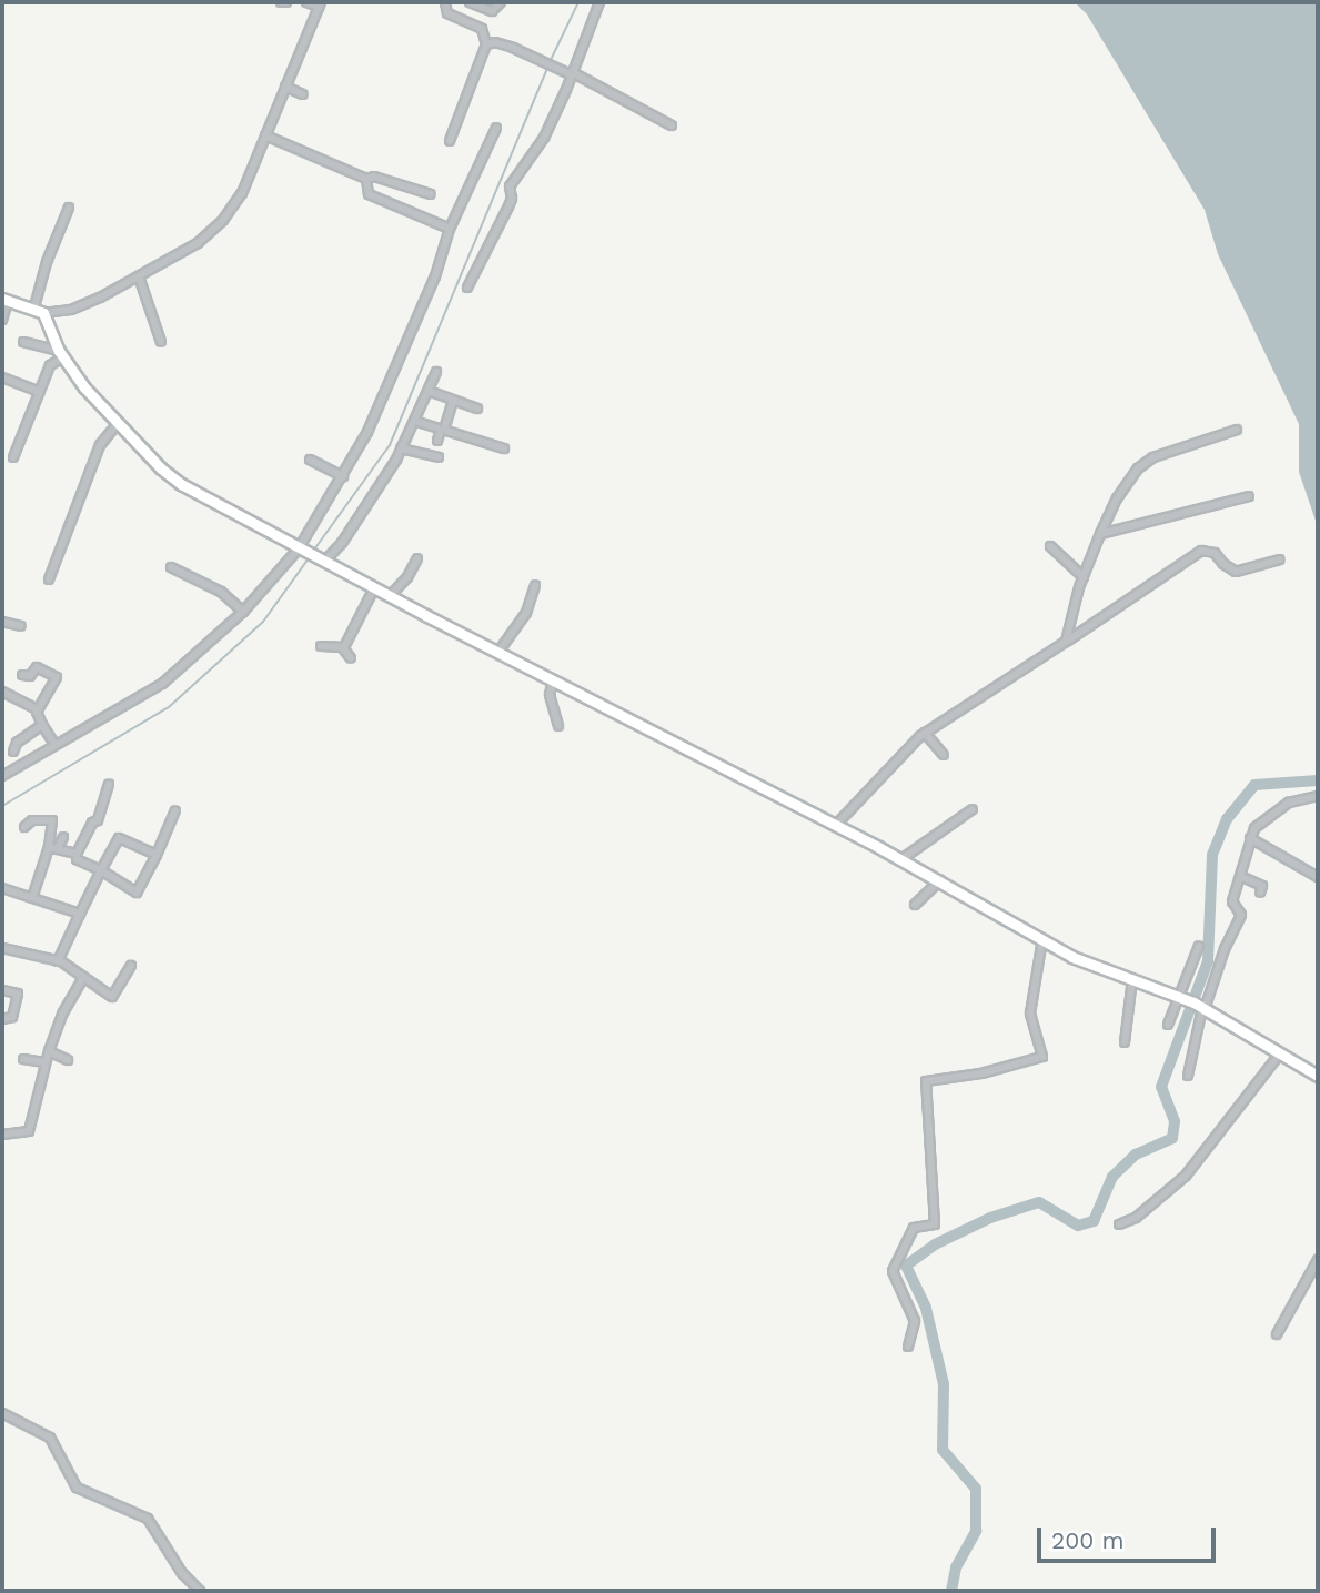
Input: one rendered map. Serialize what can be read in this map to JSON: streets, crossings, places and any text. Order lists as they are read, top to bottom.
{
  "scale_bar": "200 m"
}
